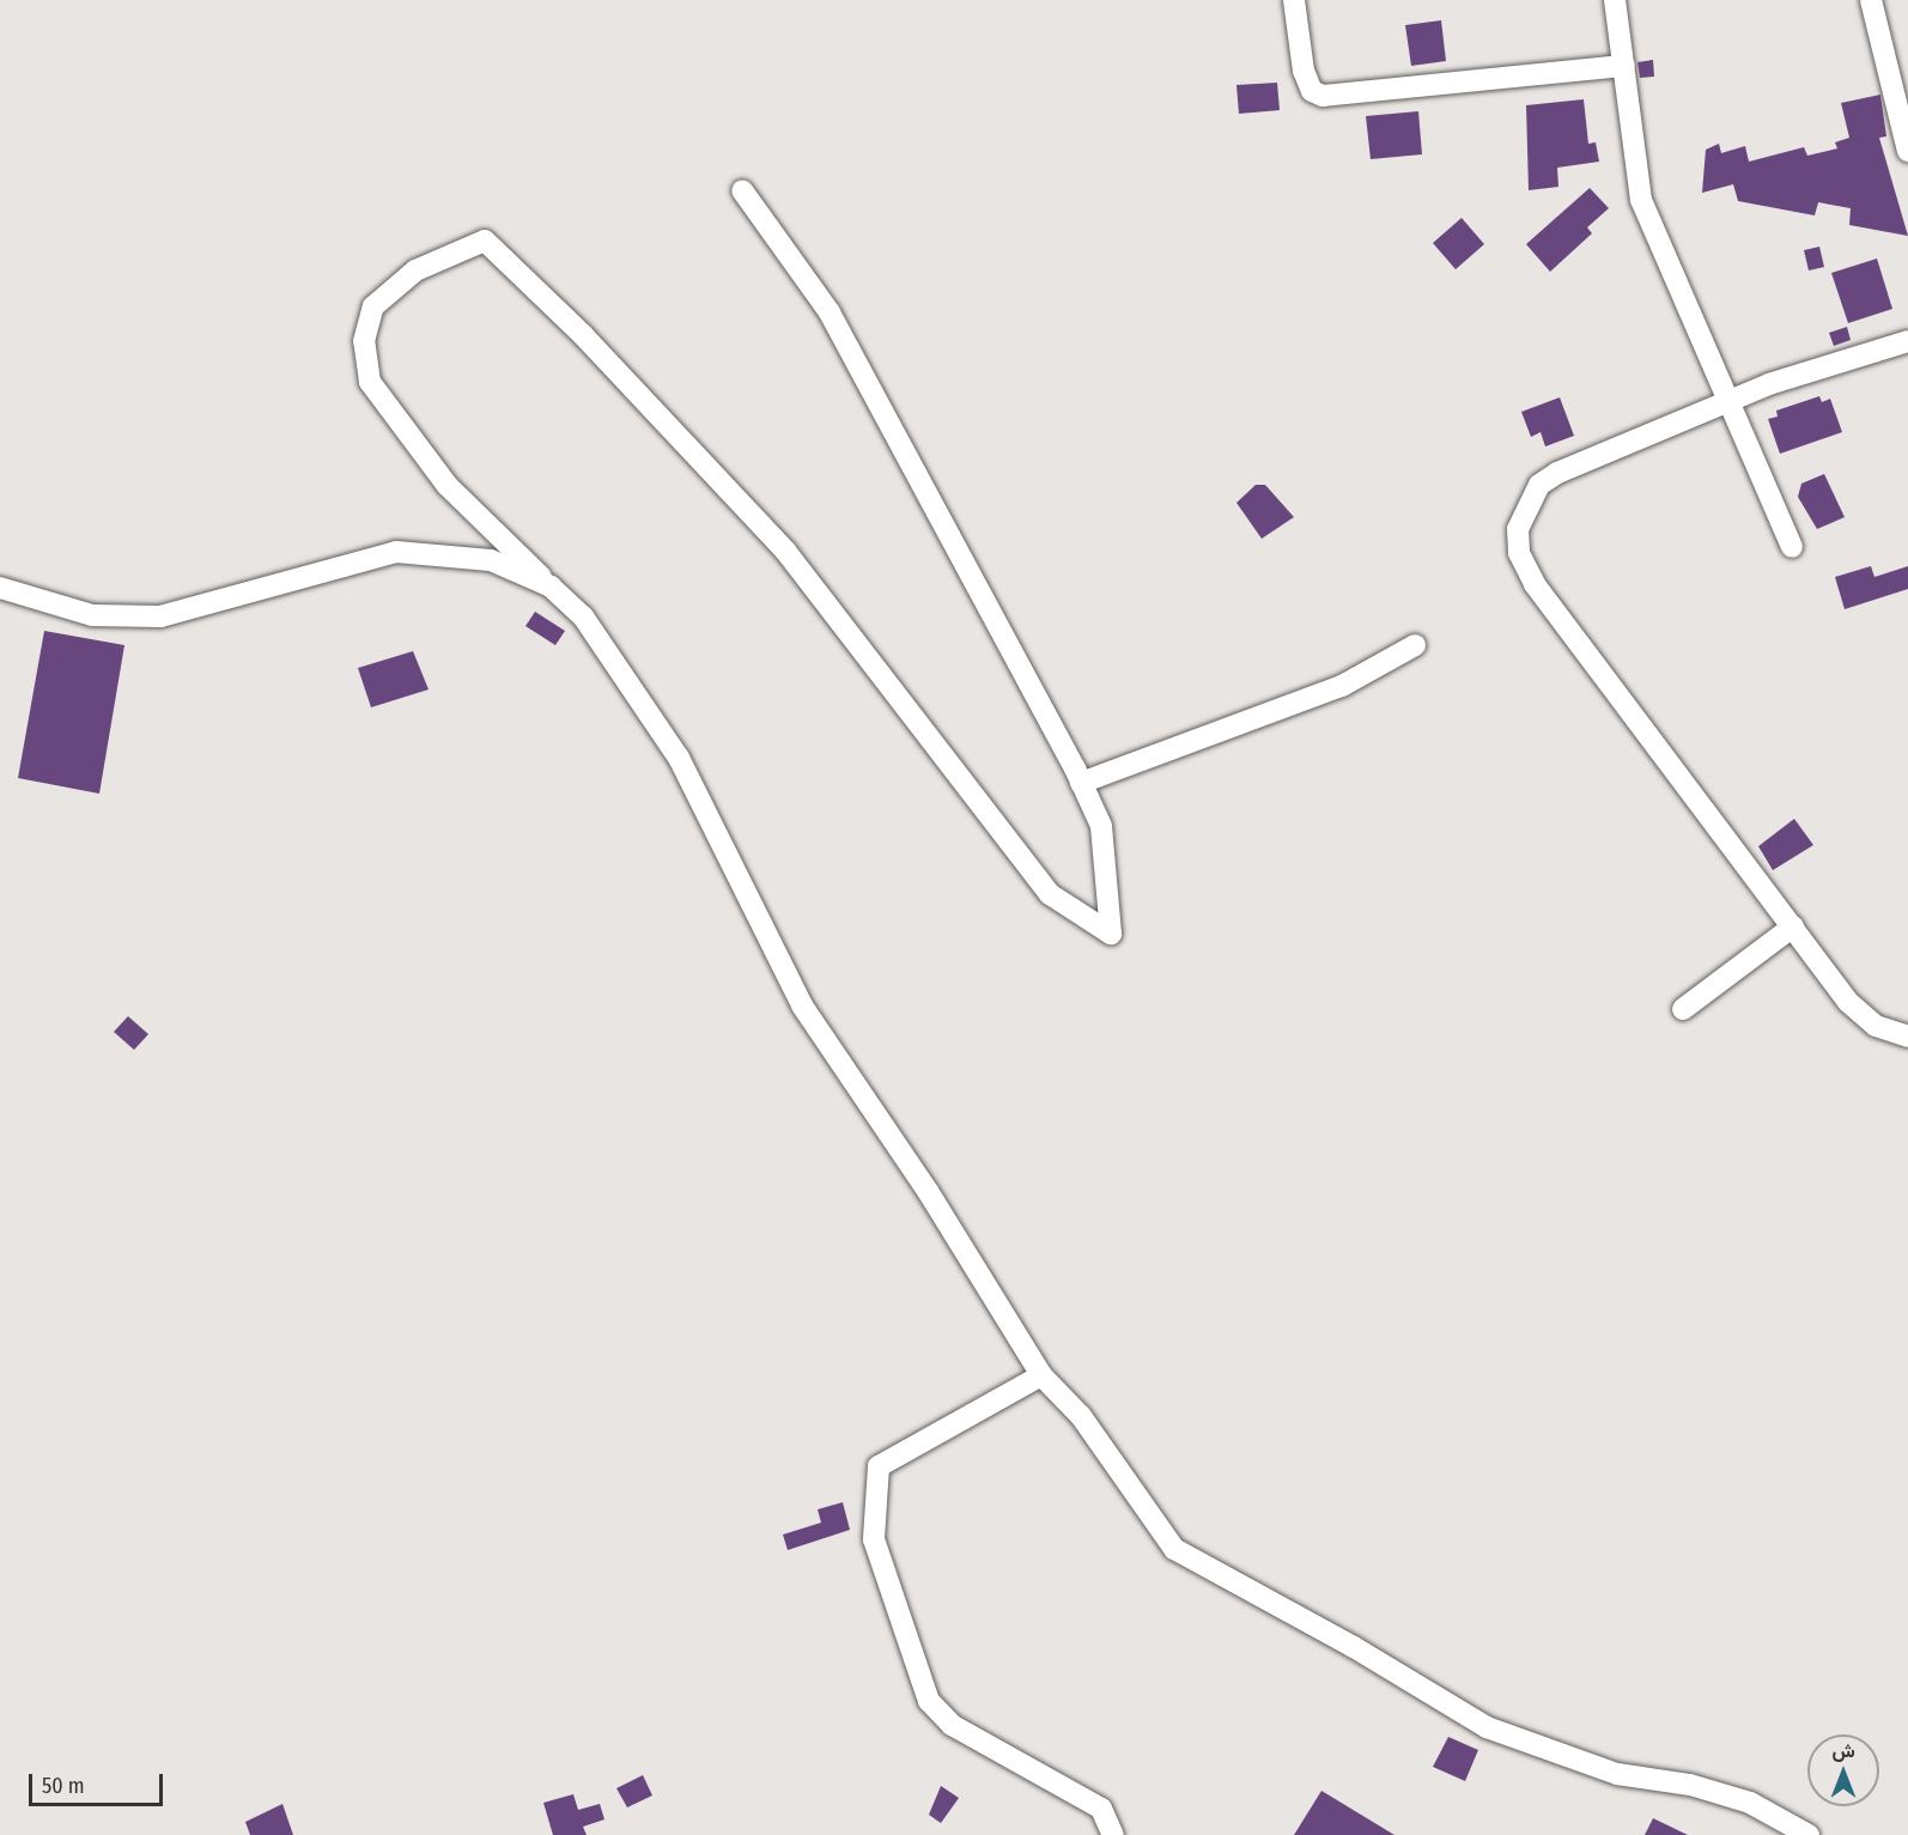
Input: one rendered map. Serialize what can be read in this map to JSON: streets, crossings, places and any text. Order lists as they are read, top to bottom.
{
  "scale_bar": "50 m",
  "north": "top"
}
